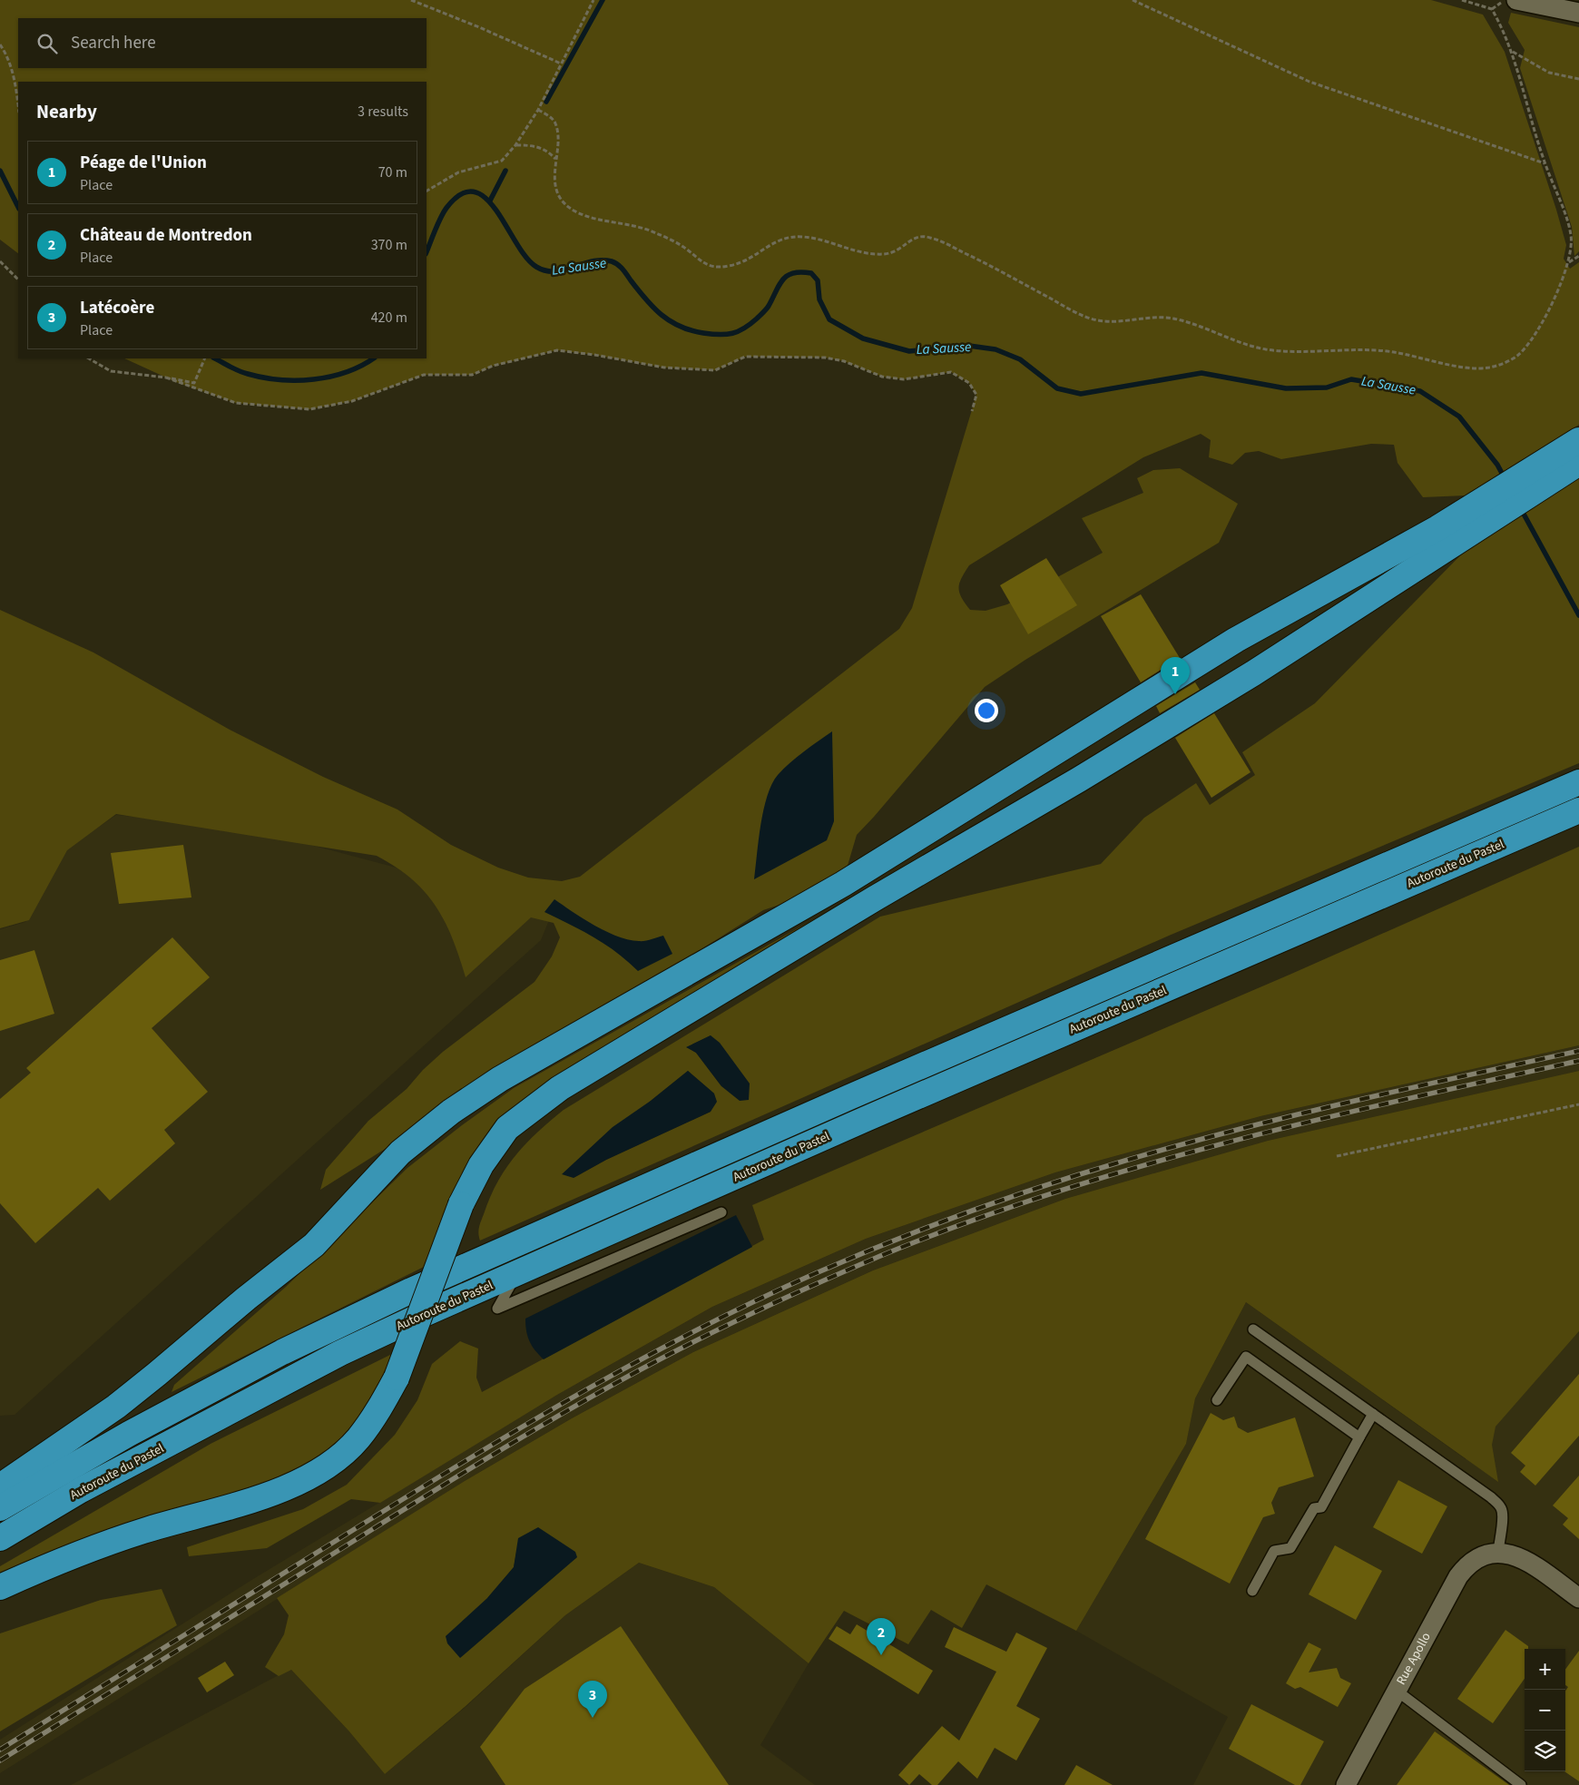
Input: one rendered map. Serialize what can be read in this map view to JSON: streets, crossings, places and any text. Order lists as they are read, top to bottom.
{
  "streets": {
    "highway": ["Autoroute du Pastel"],
    "street": ["Rue Apollo"]
  },
  "water": ["La Sausse"],
  "page": {
    "search": "Search here",
    "heading": ["Nearby", "3 results"],
    "list": [
      {
        "mark": "1",
        "name": "Péage de l'Union",
        "note": "Place",
        "value": "70 m"
      },
      {
        "mark": "2",
        "name": "Château de Montredon",
        "note": "Place",
        "value": "370 m"
      },
      {
        "mark": "3",
        "name": "Latécoère",
        "note": "Place",
        "value": "420 m"
      }
    ],
    "pins": ["1", "2", "3"],
    "map_buttons": ["+", "−"]
  }
}
